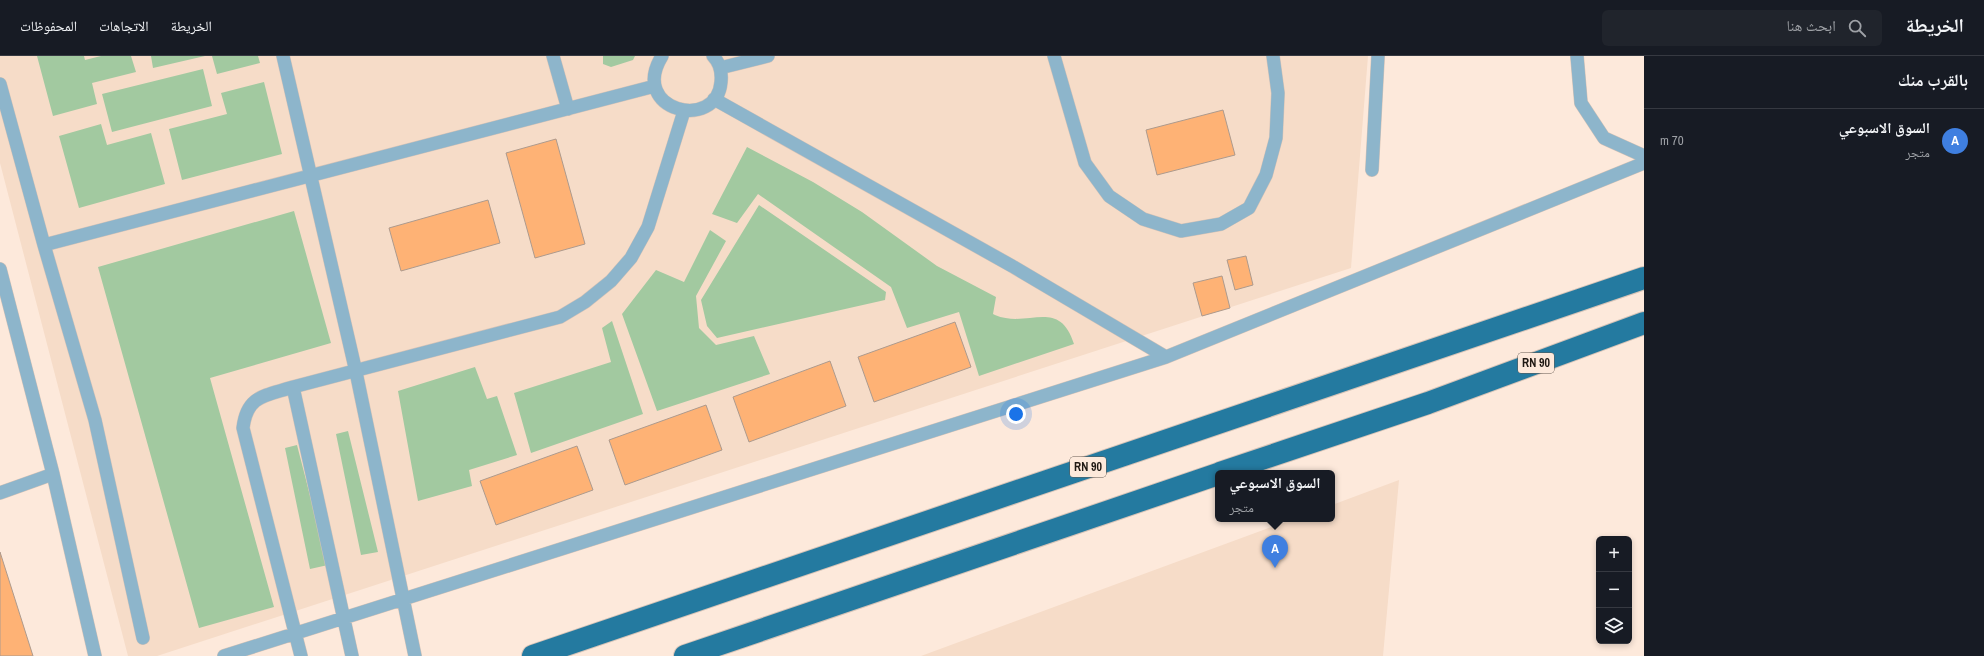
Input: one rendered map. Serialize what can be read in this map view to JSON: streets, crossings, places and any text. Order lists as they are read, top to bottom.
{
  "streets": {
    "highway": ["RN 90"]
  },
  "page": {
    "header": "الخريطة",
    "search": "ابحث هنا",
    "nav": ["الخريطة", "الاتجاهات", "المحفوظات"],
    "heading": "بالقرب منك",
    "list": [
      {
        "mark": "A",
        "name": "السوق الاسبوعي",
        "note": "متجر",
        "value": "70 m"
      }
    ],
    "popup": ["السوق الاسبوعي", "متجر"],
    "pins": "A",
    "map_buttons": ["+", "−"]
  }
}
